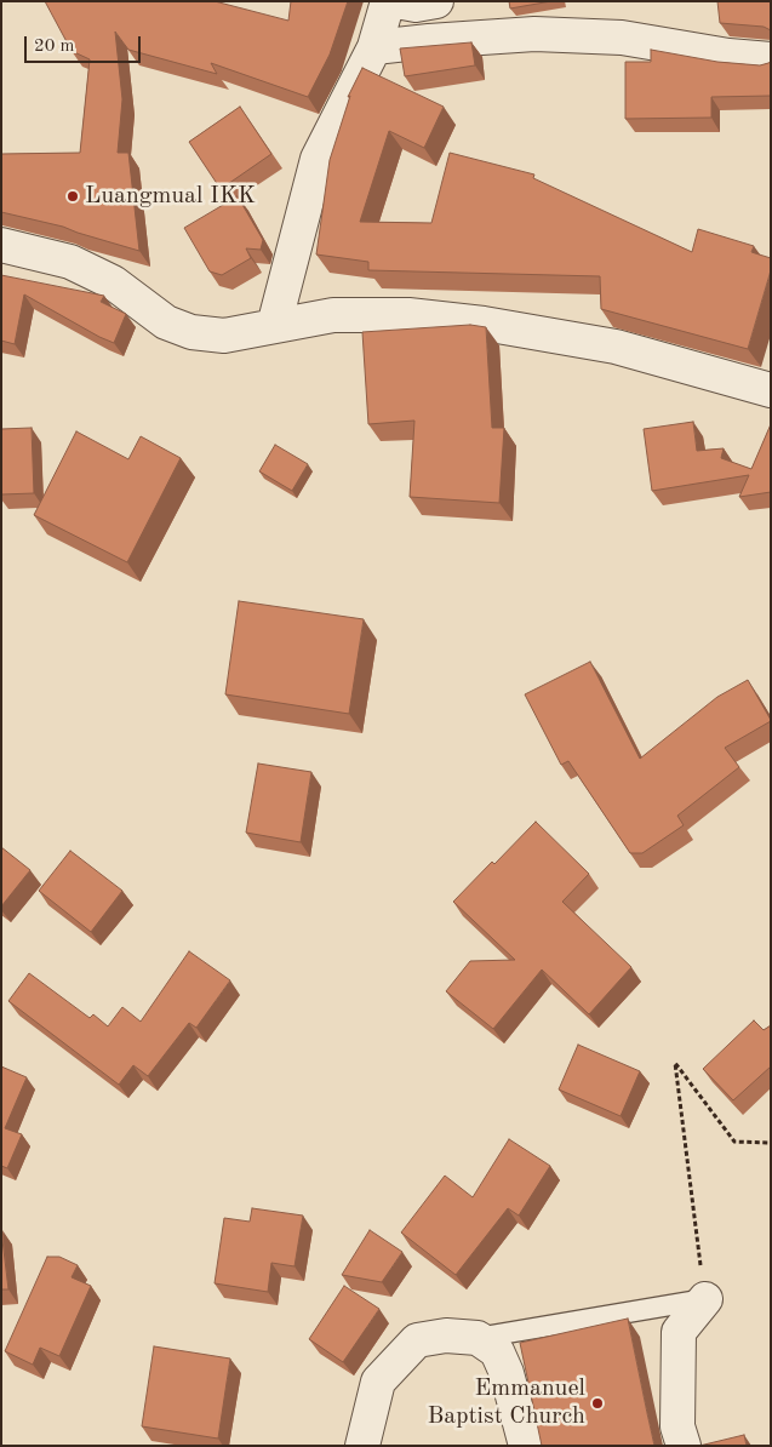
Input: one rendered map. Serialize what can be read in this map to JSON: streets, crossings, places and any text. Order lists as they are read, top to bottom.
{
  "places": ["Luangmual IKK", "Emmanuel Baptist Church"],
  "scale_bar": "20 m"
}
